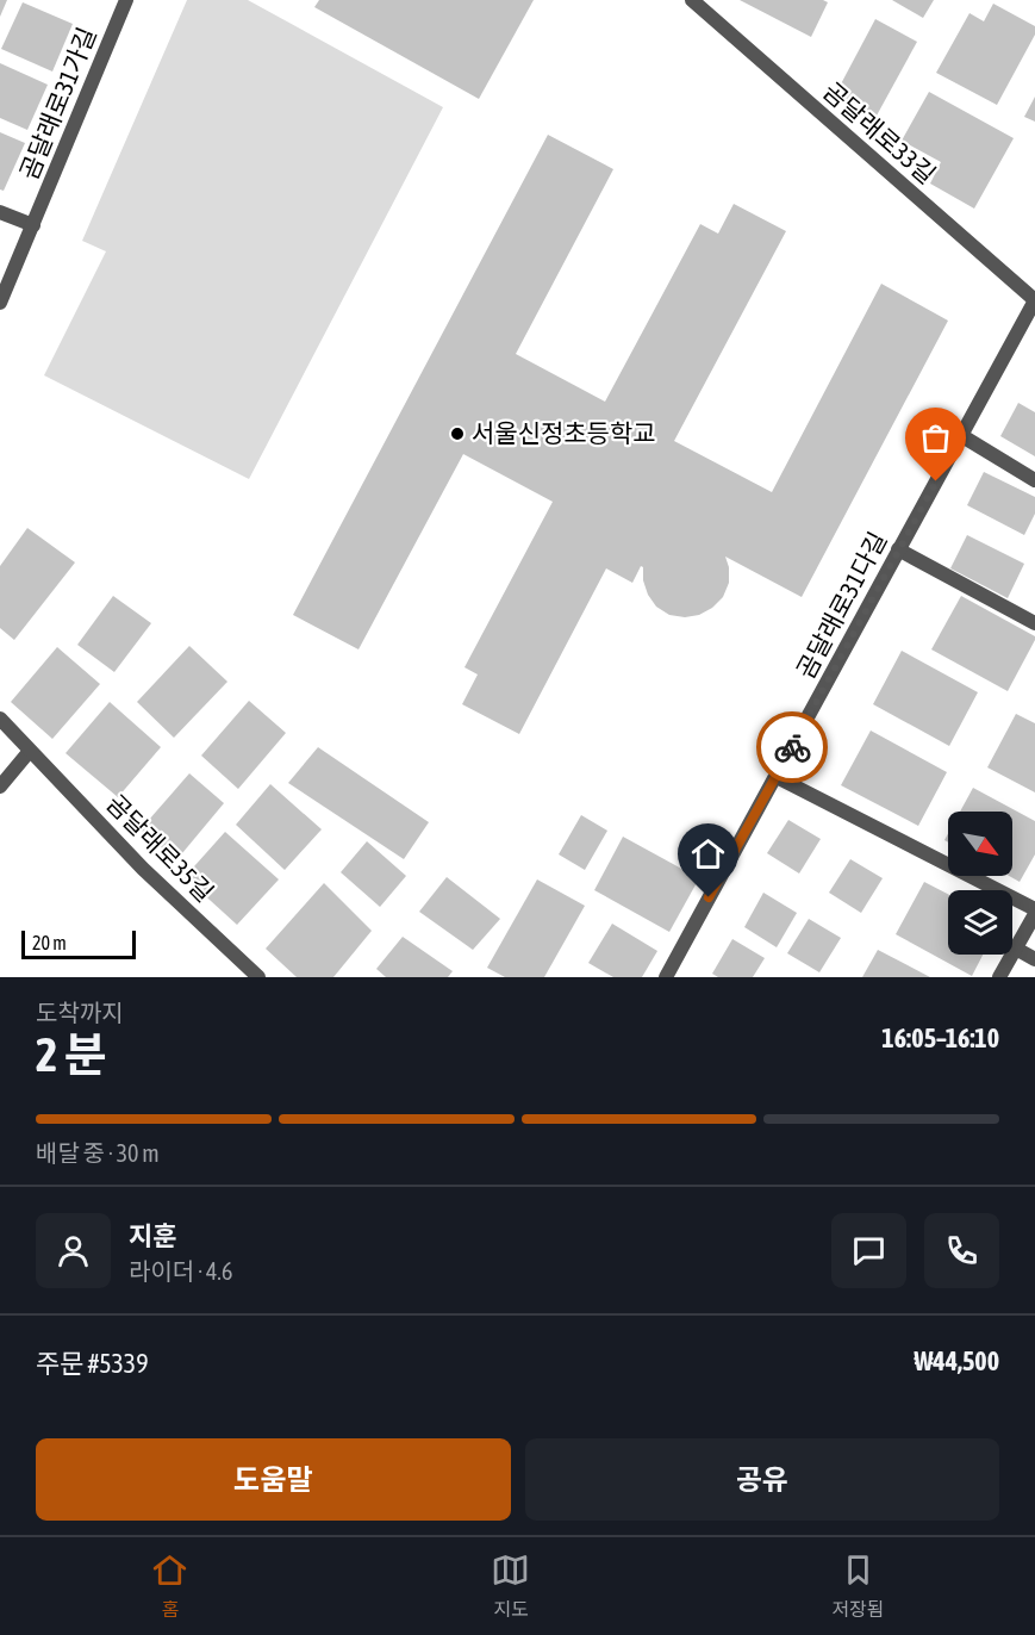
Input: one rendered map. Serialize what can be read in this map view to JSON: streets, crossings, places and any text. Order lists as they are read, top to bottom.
{
  "streets": {
    "street": [
      "곰달래로31가길",
      "곰달래로33길",
      "곰달래로31다길",
      "곰달래로35길"
    ]
  },
  "crossings": [
    ["곰달래로33길", "곰달래로31다길"]
  ],
  "places": ["서울신정초등학교"],
  "scale_bar": "20 m",
  "north": "bottom right",
  "page": {
    "scale": "20 m",
    "heading": ["2 분", "도착까지", "16:05–16:10"],
    "panel": [
      "지훈",
      "라이더 · 4.6",
      "주문 #5339",
      "₩44,500"
    ],
    "bar": "배달 중 · 30 m",
    "buttons": ["도움말", "공유"],
    "tabs": ["홈", "지도", "저장됨"]
  }
}
